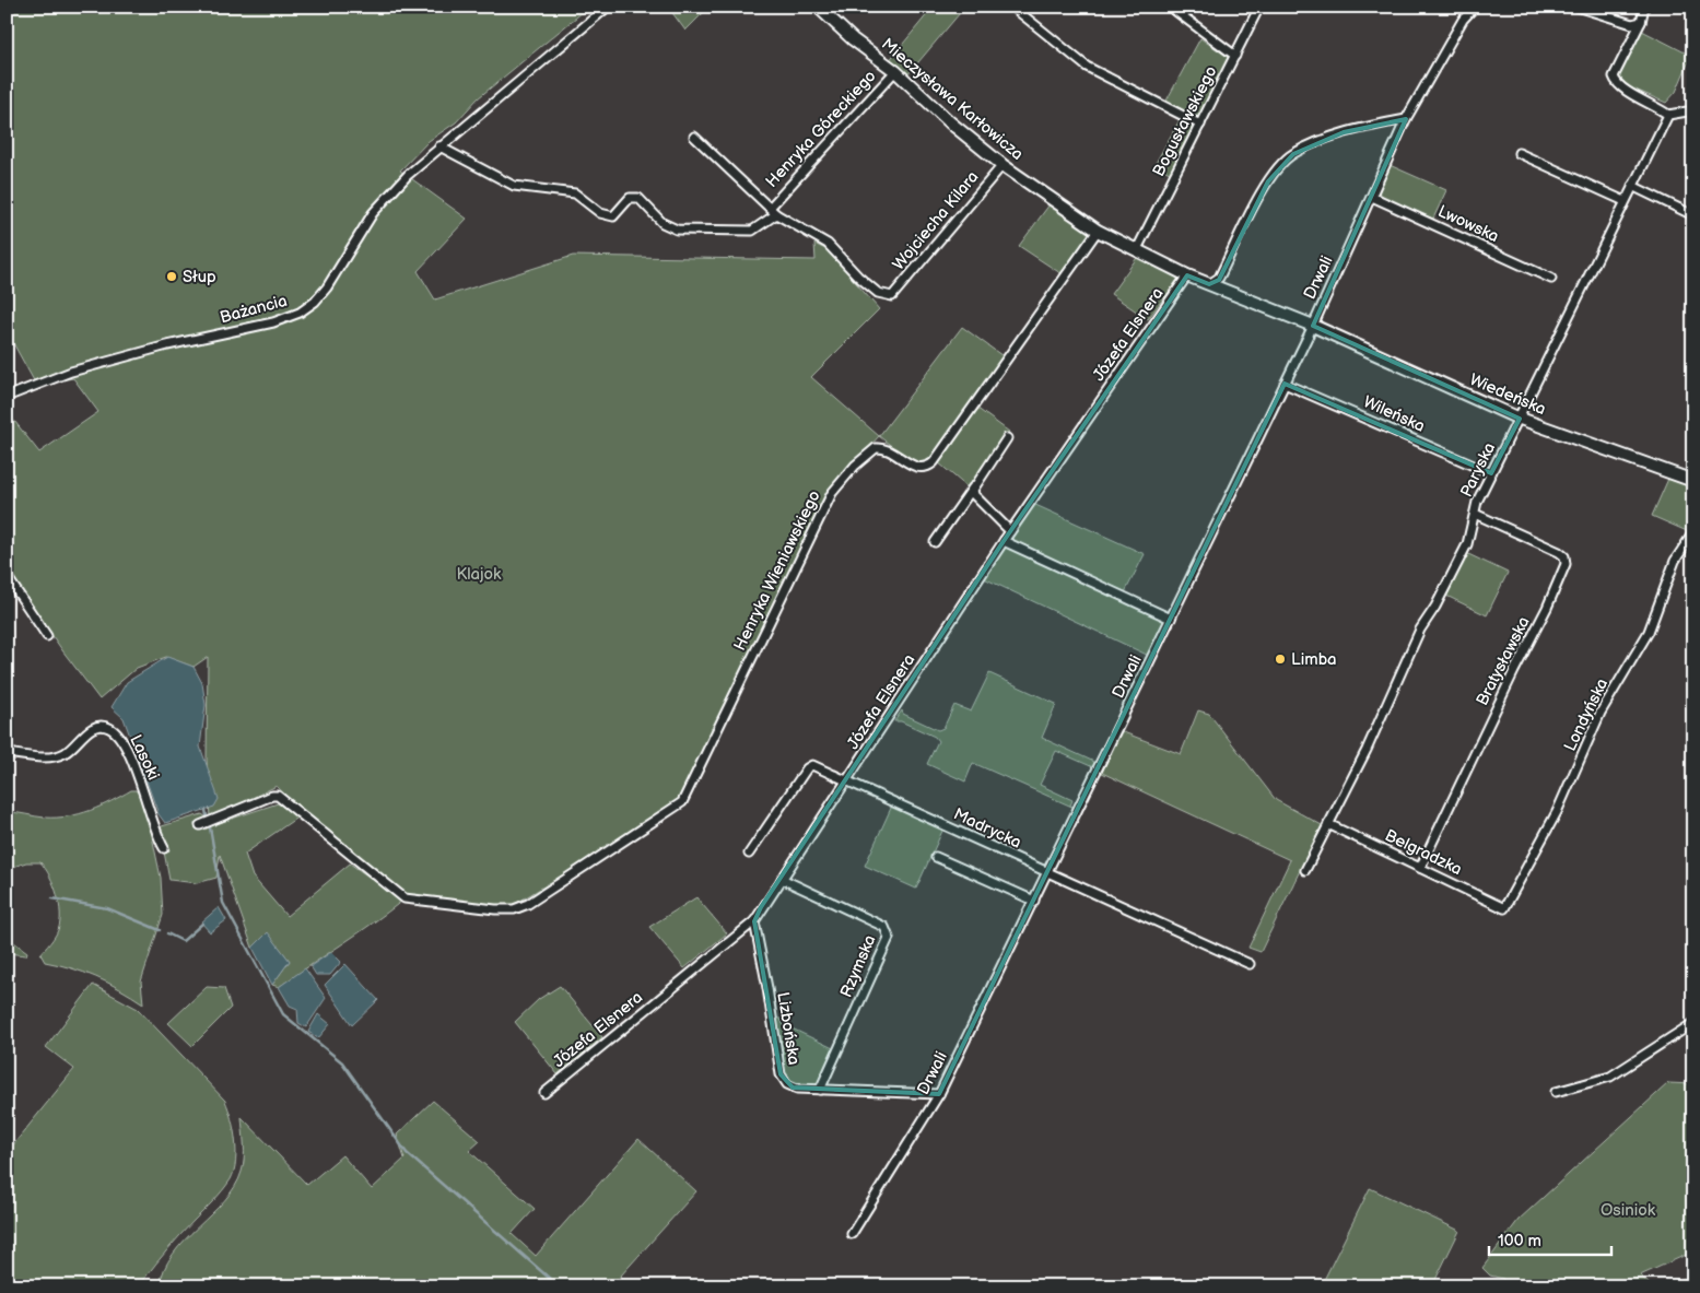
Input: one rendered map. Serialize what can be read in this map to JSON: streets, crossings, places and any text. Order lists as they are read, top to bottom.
{
  "streets": {
    "street": [
      "Mieczysława Karłowicza",
      "Bogusławskiego",
      "Henryka Góreckiego",
      "Wojciecha Kilara",
      "Lwowska",
      "Drwali",
      "Bażancia",
      "Józefa Elsnera",
      "Wiedeńska",
      "Wileńska",
      "Paryska",
      "Henryka Wieniawskiego",
      "Bratysławska",
      "Londyńska",
      "Lasoki",
      "Madrycka",
      "Belgradzka",
      "Rzymska",
      "Lizbońska"
    ]
  },
  "crossings": [
    ["Mieczysława Karłowicza", "Henryka Góreckiego"],
    ["Mieczysława Karłowicza", "Wojciecha Kilara"],
    ["Mieczysława Karłowicza", "Henryka Wieniawskiego"],
    ["Henryka Góreckiego", "Wojciecha Kilara"],
    ["Lwowska", "Drwali"],
    ["Drwali", "Wiedeńska"],
    ["Drwali", "Wileńska"],
    ["Drwali", "Madrycka"],
    ["Drwali", "Lizbońska"],
    ["Józefa Elsnera", "Madrycka"],
    ["Józefa Elsnera", "Rzymska"],
    ["Józefa Elsnera", "Lizbońska"],
    ["Wiedeńska", "Paryska"],
    ["Wileńska", "Paryska"],
    ["Paryska", "Bratysławska"],
    ["Paryska", "Belgradzka"],
    ["Bratysławska", "Belgradzka"],
    ["Londyńska", "Belgradzka"],
    ["Rzymska", "Lizbońska"]
  ],
  "parks": ["Klajok", "Osiniok"],
  "places": ["Słup", "Limba"],
  "scale_bar": "100 m"
}
